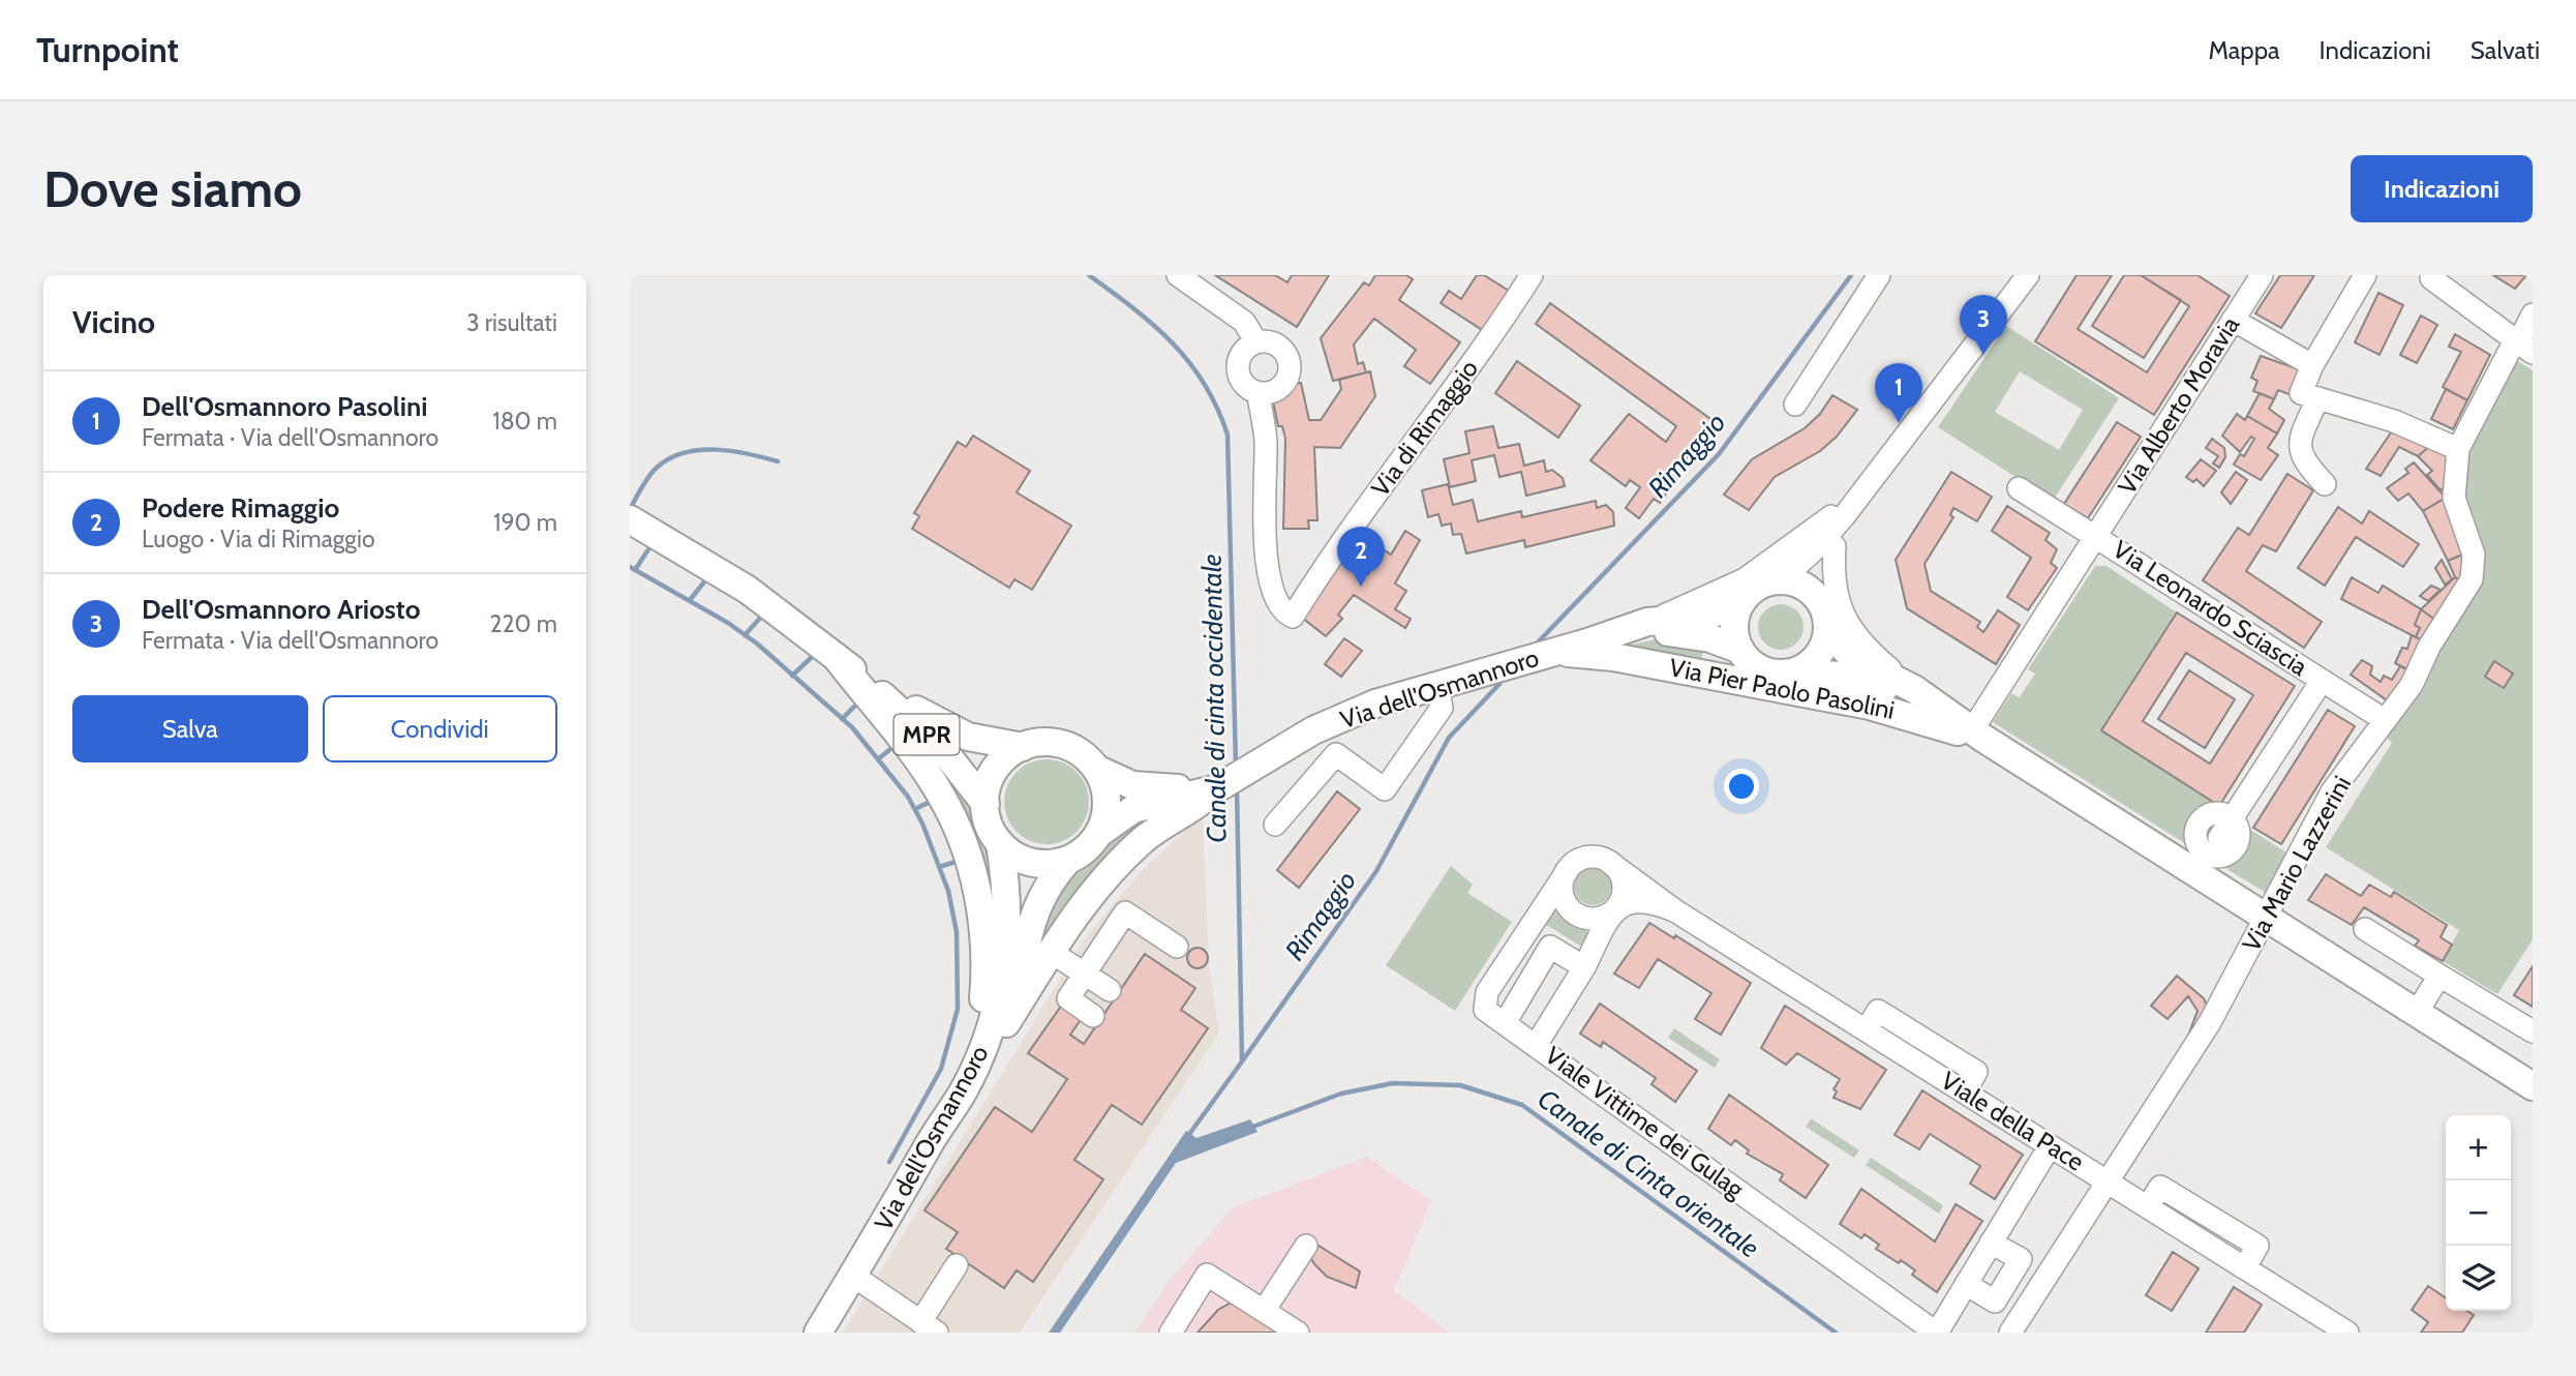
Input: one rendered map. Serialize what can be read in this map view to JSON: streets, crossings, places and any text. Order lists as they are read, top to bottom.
{
  "streets": {
    "main road": ["Via dell'Osmannoro", "Via Pier Paolo Pasolini", "MPR"],
    "street": [
      "Via Alberto Moravia",
      "Via di Rimaggio",
      "Via Leonardo Sciascia",
      "Via Mario Lazzerini",
      "Viale della Pace",
      "Viale Vittime dei Gulag"
    ]
  },
  "crossings": [
    ["Via Alberto Moravia", "Via Leonardo Sciascia"],
    ["Via Alberto Moravia", "Via Pier Paolo Pasolini"],
    ["Via Leonardo Sciascia", "Via Mario Lazzerini"],
    ["Via dell'Osmannoro", "Via Pier Paolo Pasolini"],
    ["Via dell'Osmannoro", "MPR"],
    ["Via Pier Paolo Pasolini", "Via Mario Lazzerini"],
    ["Via Mario Lazzerini", "Viale della Pace"],
    ["Viale della Pace", "Viale Vittime dei Gulag"]
  ],
  "water": ["Rimaggio", "Canale di cinta occidentale", "Canale di Cinta orientale"],
  "page": {
    "header": "Turnpoint",
    "nav": ["Mappa", "Indicazioni", "Salvati"],
    "buttons": [
      "Indicazioni",
      ["Salva", "Condividi"]
    ],
    "title": "Dove siamo",
    "heading": ["Vicino", "3 risultati"],
    "pins": ["3", "1", "2"],
    "list": [
      {
        "mark": "1",
        "name": "Dell'Osmannoro Pasolini",
        "note": "Fermata · Via dell'Osmannoro",
        "value": "180 m"
      },
      {
        "mark": "2",
        "name": "Podere Rimaggio",
        "note": "Luogo · Via di Rimaggio",
        "value": "190 m"
      },
      {
        "mark": "3",
        "name": "Dell'Osmannoro Ariosto",
        "note": "Fermata · Via dell'Osmannoro",
        "value": "220 m"
      }
    ],
    "map_buttons": ["+", "−"]
  }
}
